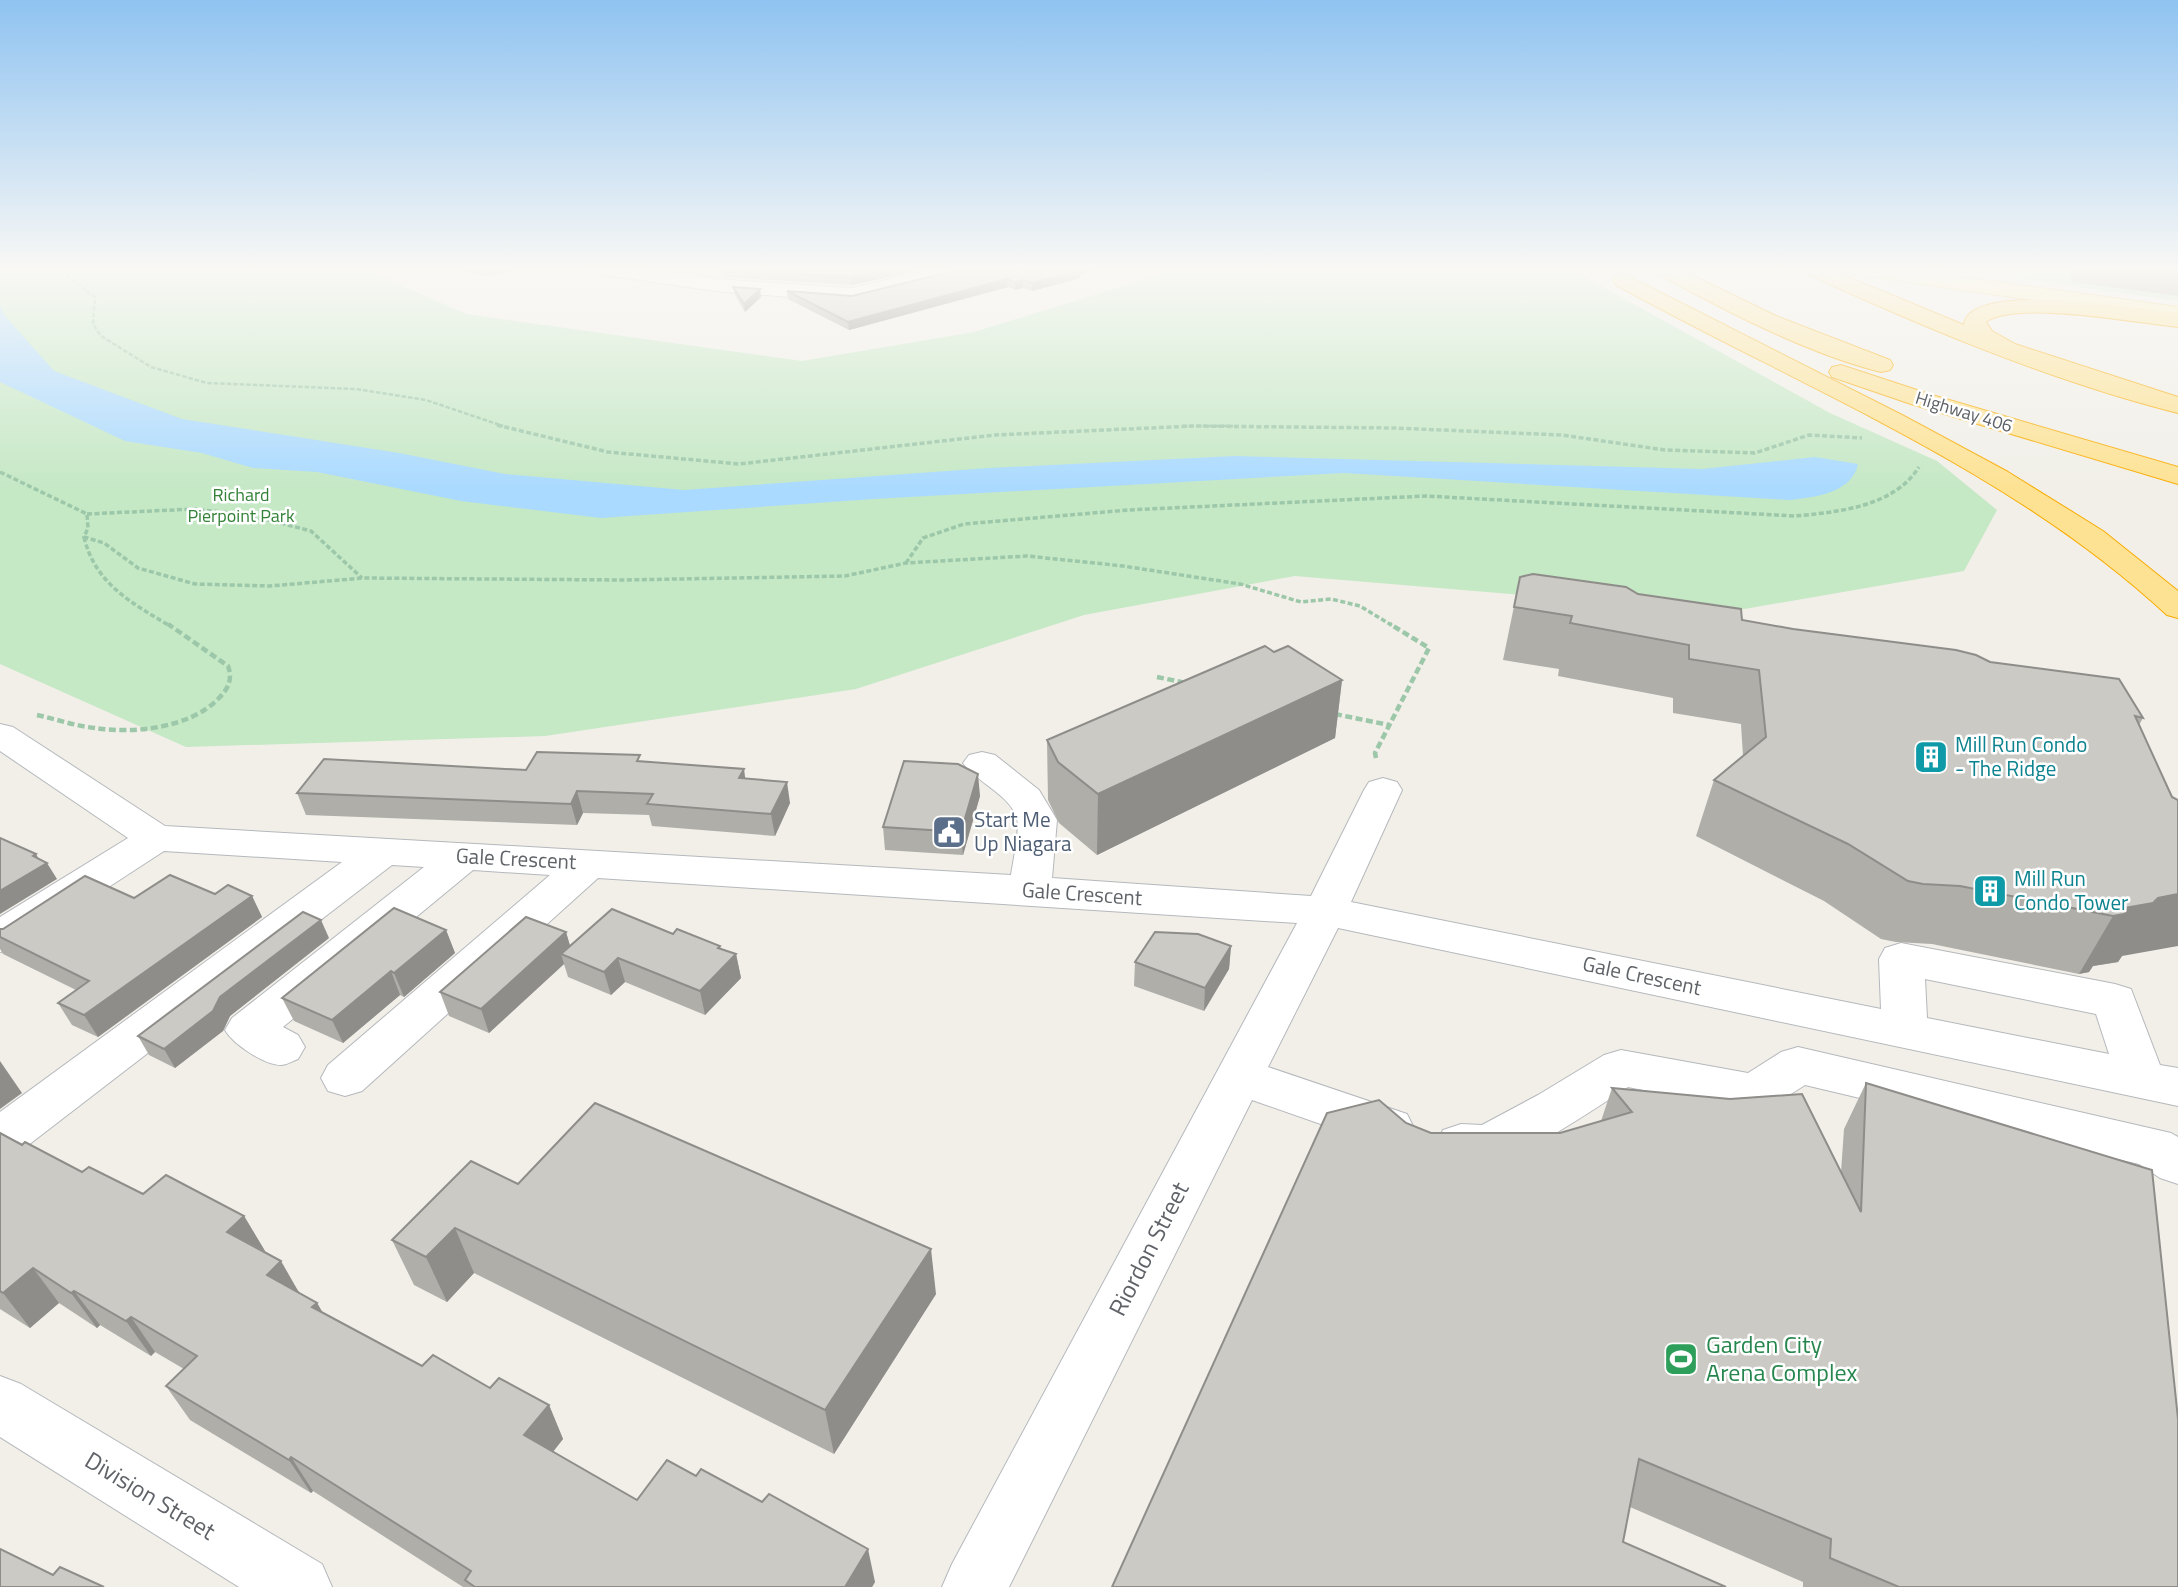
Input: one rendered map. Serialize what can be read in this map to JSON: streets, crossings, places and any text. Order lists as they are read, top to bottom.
{
  "streets": {
    "highway": ["Highway 406"],
    "street": ["Gale Crescent", "Riordon Street", "Division Street"]
  },
  "crossings": [
    ["Gale Crescent", "Riordon Street"]
  ],
  "parks": ["Richard Pierpoint Park"],
  "places": {
    "building": ["Mill Run Condo - The Ridge", "Mill Run Condo Tower"],
    "public building": ["Start Me Up Niagara"],
    "sports": ["Garden City Arena Complex"]
  }
}
